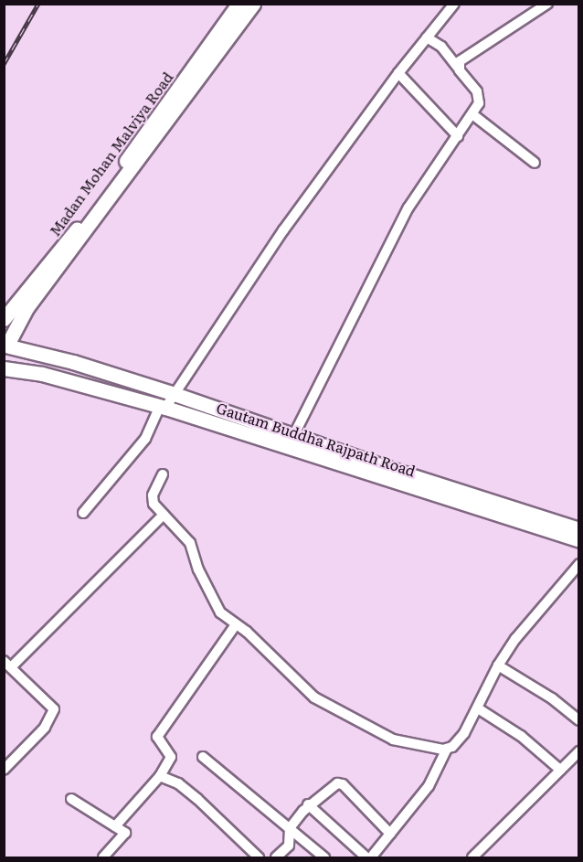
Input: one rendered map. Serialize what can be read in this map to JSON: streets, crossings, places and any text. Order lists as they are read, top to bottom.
{
  "streets": {
    "highway": ["Madan Mohan Malviya Road", "Gautam Buddha Rajpath Road"]
  }
}
